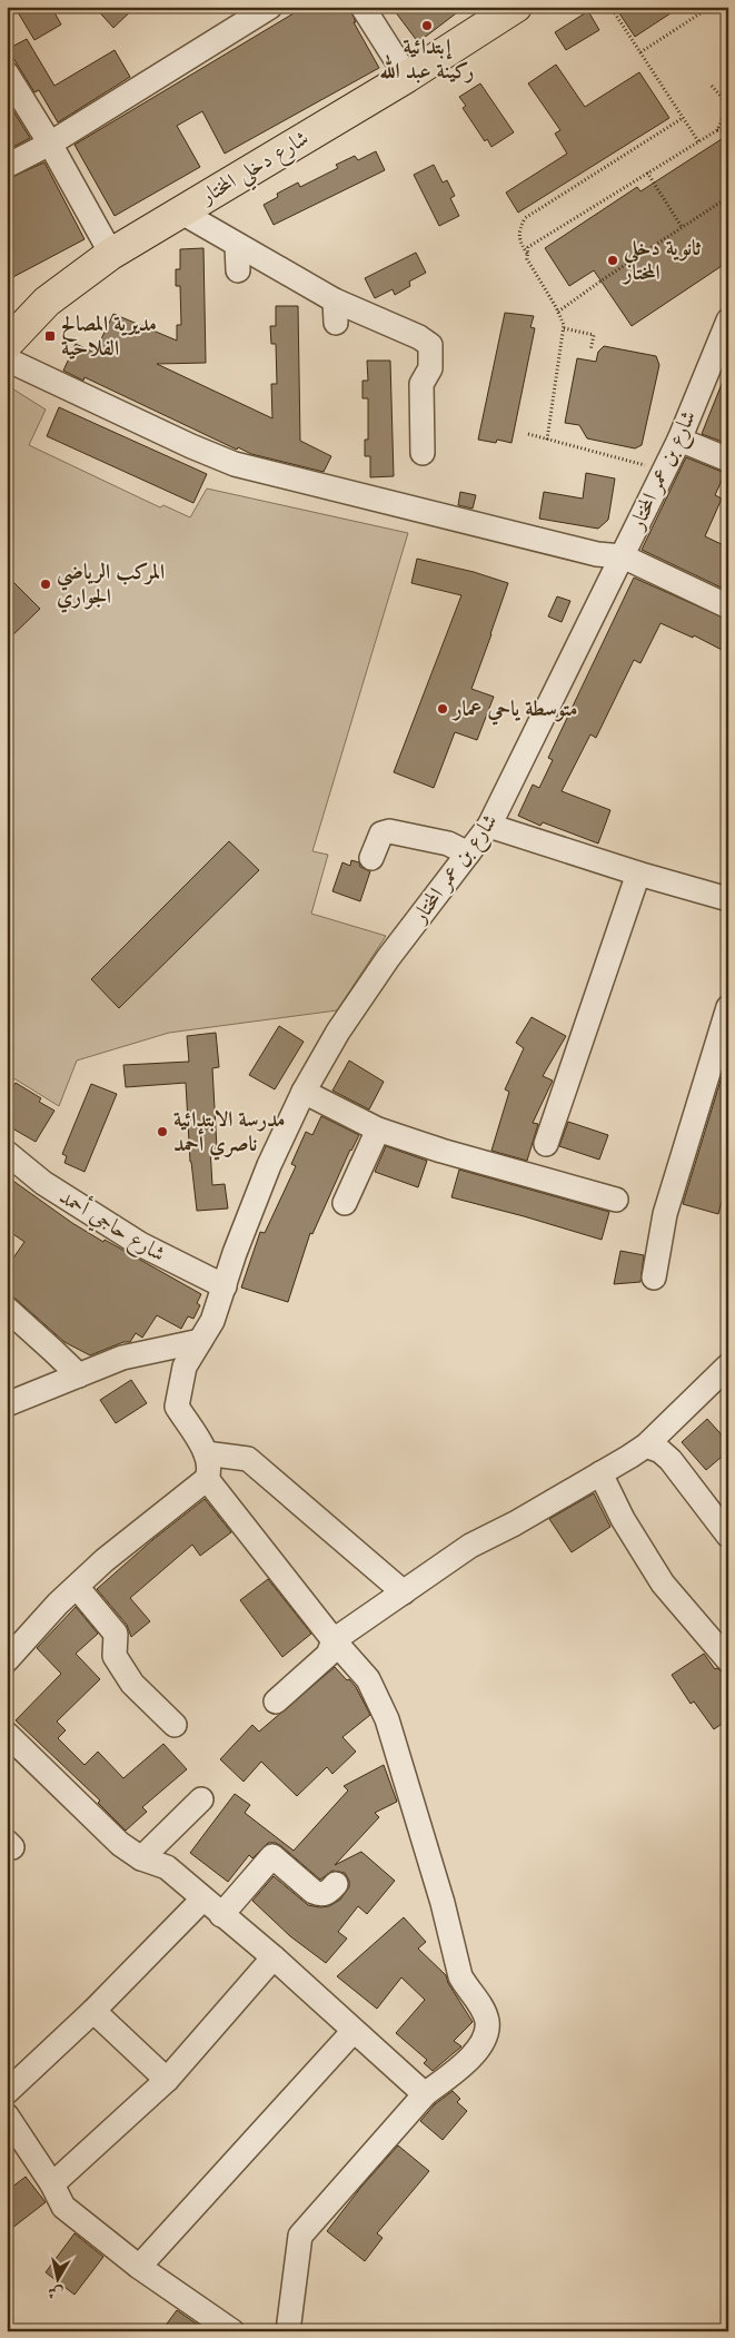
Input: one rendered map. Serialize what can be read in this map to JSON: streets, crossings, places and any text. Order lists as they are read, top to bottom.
{
  "streets": {
    "main road": ["شارع دخلي المختار"],
    "street": ["شارع بن عمر المختار", "شارع حاجي أحمد"]
  },
  "crossings": [
    ["شارع بن عمر المختار", "شارع حاجي أحمد"]
  ],
  "places": {
    "other": [
      "إبتدائية ركينة عبد الله",
      "ثانوية دخلي المختار",
      "المركب الرياضي الجواري",
      "متوسطة ياحي عمار",
      "مدرسة الابتدائية ناصري أحمد"
    ],
    "transit": ["مديرية المصالح الفلاحية"]
  },
  "north": "bottom"
}
